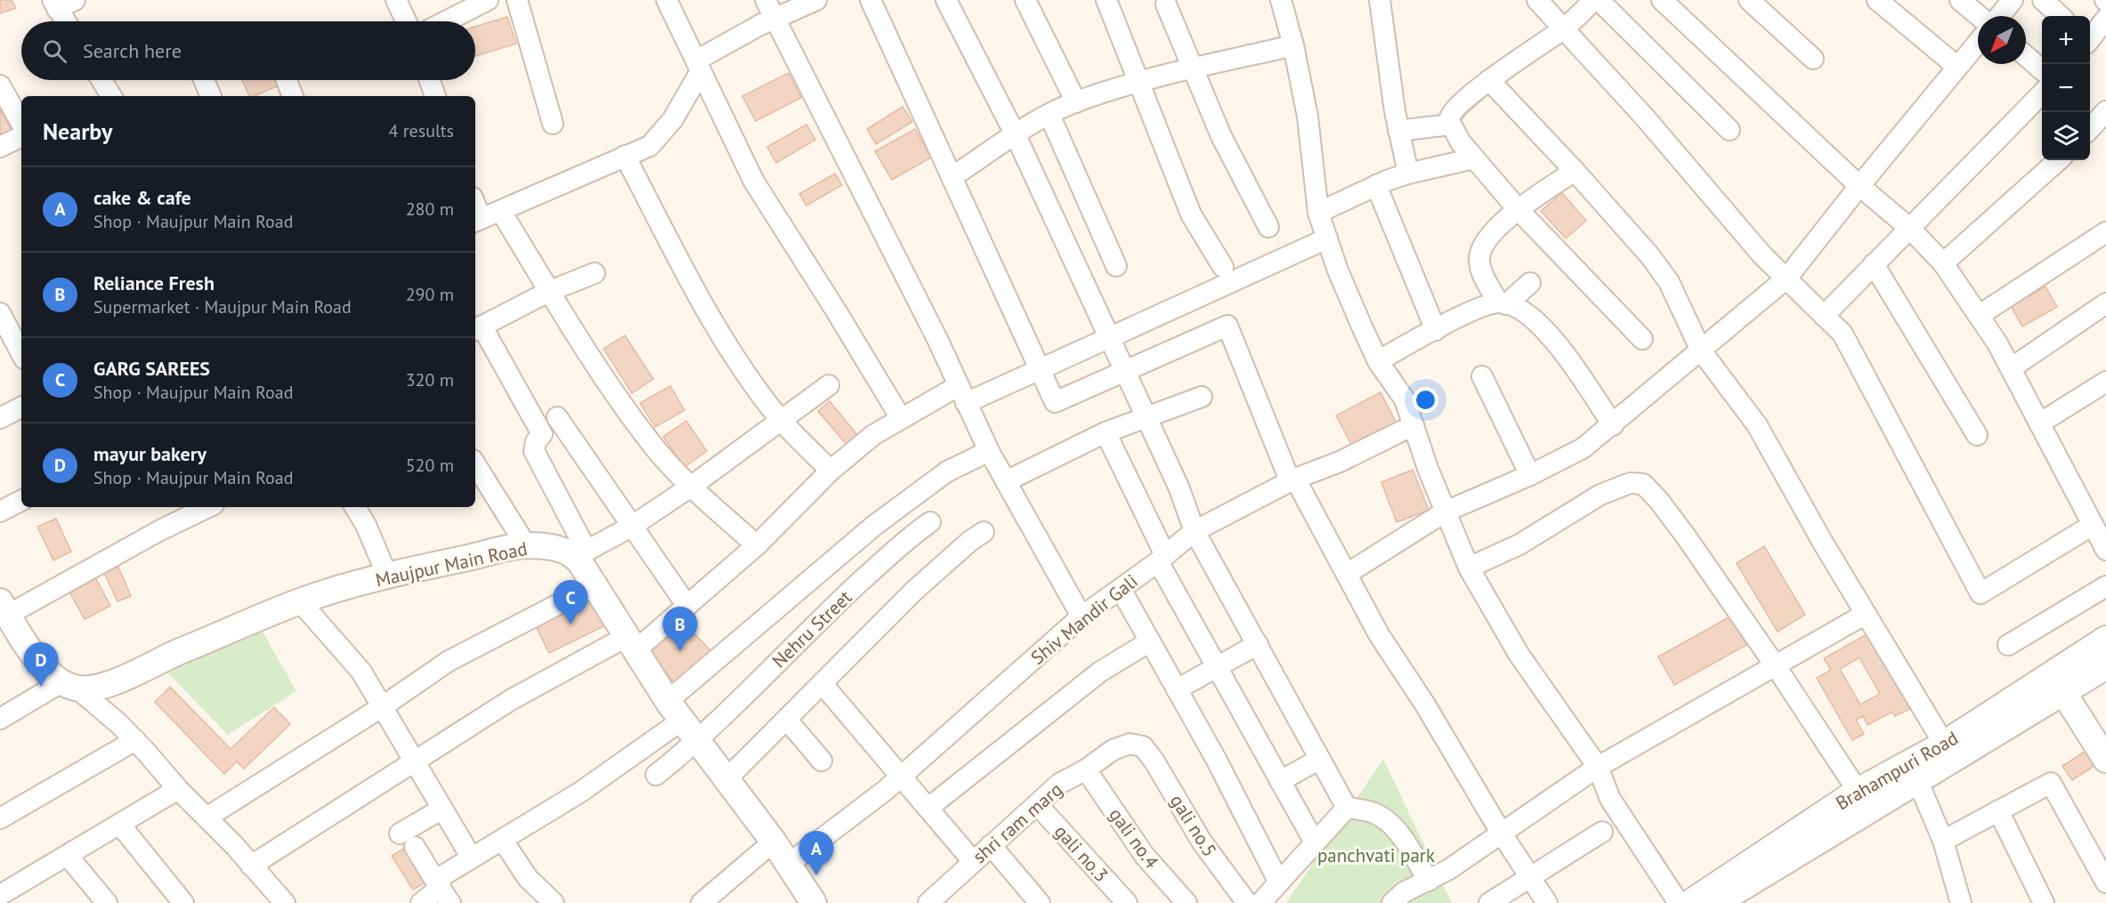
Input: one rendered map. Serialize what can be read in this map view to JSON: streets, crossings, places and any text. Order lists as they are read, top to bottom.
{
  "streets": {
    "street": [
      "Maujpur Main Road",
      "Shiv Mandir Gali",
      "Nehru Street",
      "Brahampuri Road",
      "shri ram marg",
      "gali no.5",
      "gali no.4",
      "gali no.3"
    ]
  },
  "crossings": [
    ["shri ram marg", "gali no.5"],
    ["shri ram marg", "gali no.4"],
    ["shri ram marg", "gali no.3"]
  ],
  "parks": ["panchvati park"],
  "north": "bottom left",
  "page": {
    "map_buttons": ["+", "−"],
    "search": "Search here",
    "heading": ["Nearby", "4 results"],
    "list": [
      {
        "mark": "A",
        "name": "cake & cafe",
        "note": "Shop · Maujpur Main Road",
        "value": "280 m"
      },
      {
        "mark": "B",
        "name": "Reliance Fresh",
        "note": "Supermarket · Maujpur Main Road",
        "value": "290 m"
      },
      {
        "mark": "C",
        "name": "GARG SAREES",
        "note": "Shop · Maujpur Main Road",
        "value": "320 m"
      },
      {
        "mark": "D",
        "name": "mayur bakery",
        "note": "Shop · Maujpur Main Road",
        "value": "520 m"
      }
    ],
    "pins": [
      "C",
      "B",
      "D",
      "A"
    ]
  }
}
